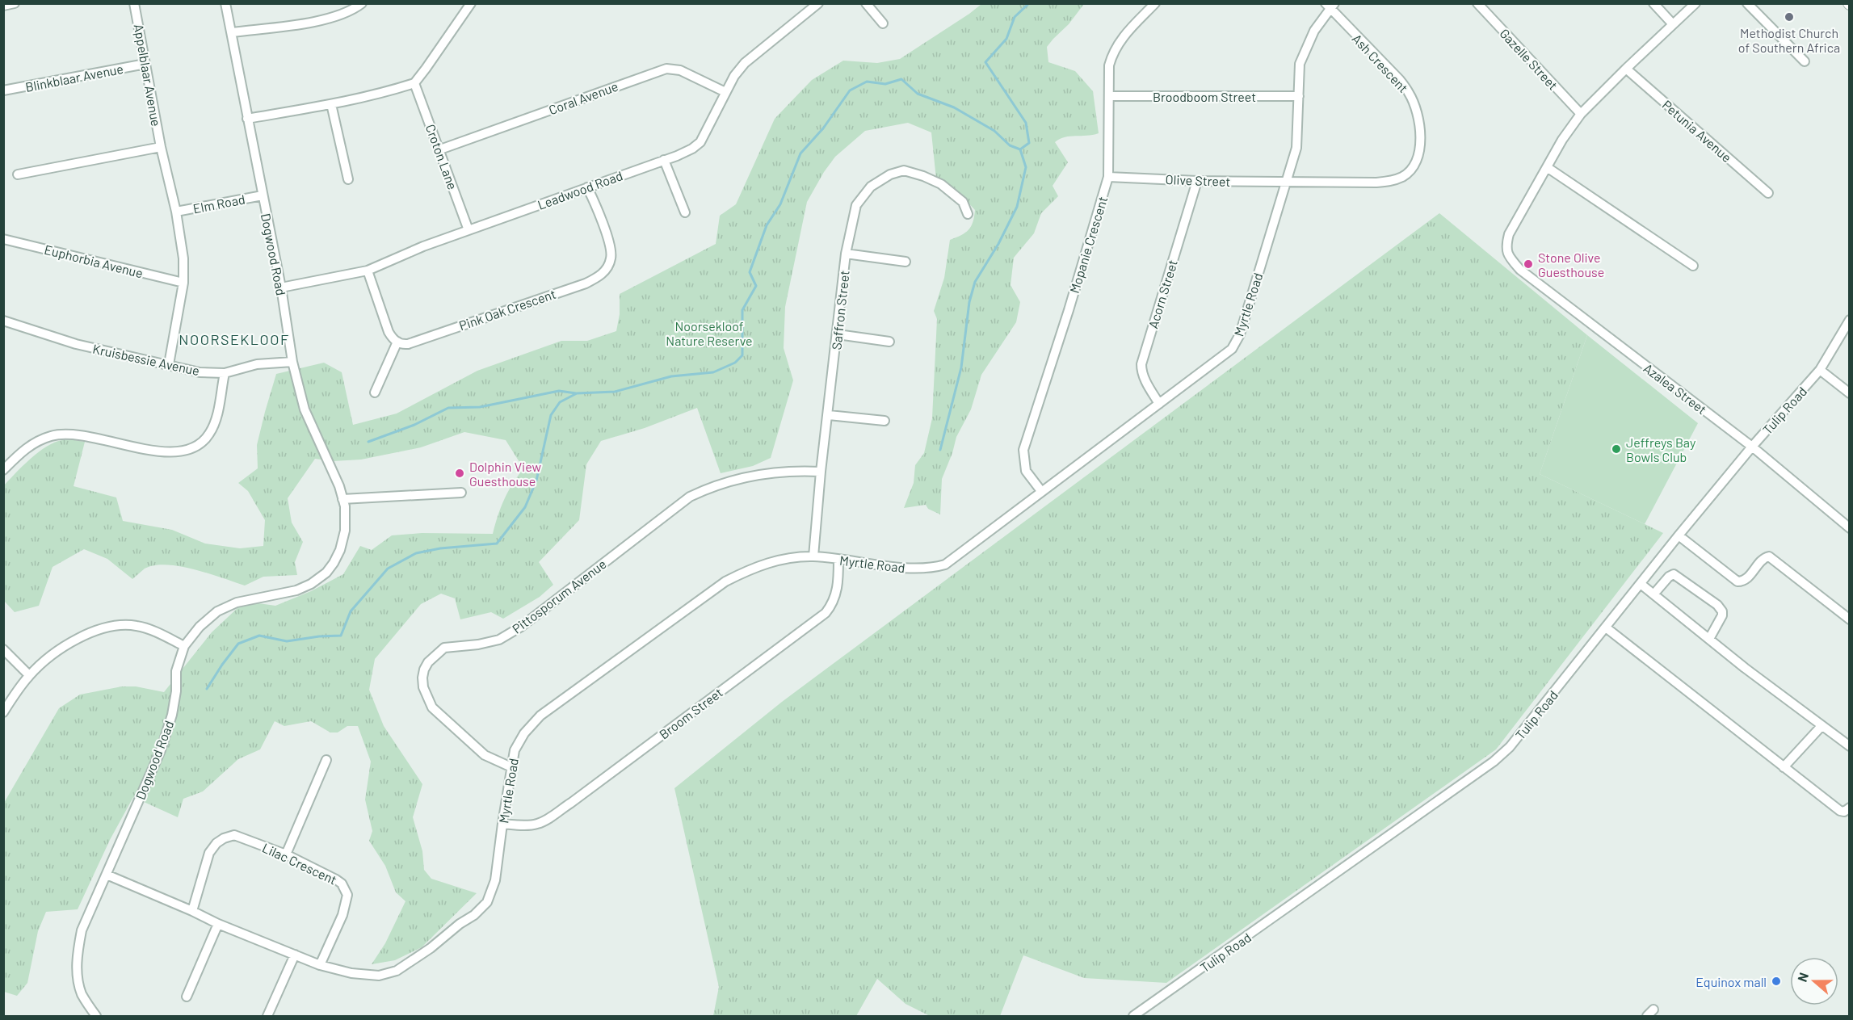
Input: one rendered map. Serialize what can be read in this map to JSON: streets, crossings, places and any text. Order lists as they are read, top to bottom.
{
  "streets": {
    "street": [
      "Gazelle Street",
      "Ash Crescent",
      "Appelblaar Avenue",
      "Blinkblaar Avenue",
      "Broodboom Street",
      "Coral Avenue",
      "Petunia Avenue",
      "Croton Lane",
      "Olive Street",
      "Leadwood Road",
      "Elm Road",
      "Mopanie Crescent",
      "Dogwood Road",
      "Euphorbia Avenue",
      "Acorn Street",
      "Myrtle Road",
      "Pink Oak Crescent",
      "Saffron Street",
      "Kruisbessie Avenue",
      "Azalea Street",
      "Tulip Road",
      "Pittosporum Avenue",
      "Broom Street",
      "Lilac Crescent"
    ]
  },
  "crossings": [
    ["Ash Crescent", "Olive Street"],
    ["Ash Crescent", "Myrtle Road"],
    ["Appelblaar Avenue", "Blinkblaar Avenue"],
    ["Appelblaar Avenue", "Elm Road"],
    ["Appelblaar Avenue", "Euphorbia Avenue"],
    ["Appelblaar Avenue", "Kruisbessie Avenue"],
    ["Broodboom Street", "Mopanie Crescent"],
    ["Broodboom Street", "Myrtle Road"],
    ["Coral Avenue", "Croton Lane"],
    ["Coral Avenue", "Leadwood Road"],
    ["Croton Lane", "Leadwood Road"],
    ["Olive Street", "Mopanie Crescent"],
    ["Olive Street", "Acorn Street"],
    ["Olive Street", "Myrtle Road"],
    ["Leadwood Road", "Dogwood Road"],
    ["Leadwood Road", "Pink Oak Crescent"],
    ["Elm Road", "Dogwood Road"],
    ["Mopanie Crescent", "Myrtle Road"],
    ["Dogwood Road", "Myrtle Road"],
    ["Dogwood Road", "Kruisbessie Avenue"],
    ["Acorn Street", "Myrtle Road"],
    ["Myrtle Road", "Saffron Street"],
    ["Myrtle Road", "Pittosporum Avenue"],
    ["Myrtle Road", "Broom Street"],
    ["Myrtle Road", "Lilac Crescent"],
    ["Saffron Street", "Pittosporum Avenue"],
    ["Azalea Street", "Tulip Road"]
  ],
  "districts": ["NOORSEKLOOF"],
  "parks": ["Noorsekloof Nature Reserve"],
  "places": [
    "Methodist Church of Southern Africa",
    "Stone Olive Guesthouse",
    "Jeffreys Bay Bowls Club",
    "Dolphin View Guesthouse",
    "Equinox mall"
  ],
  "north": "left"
}
